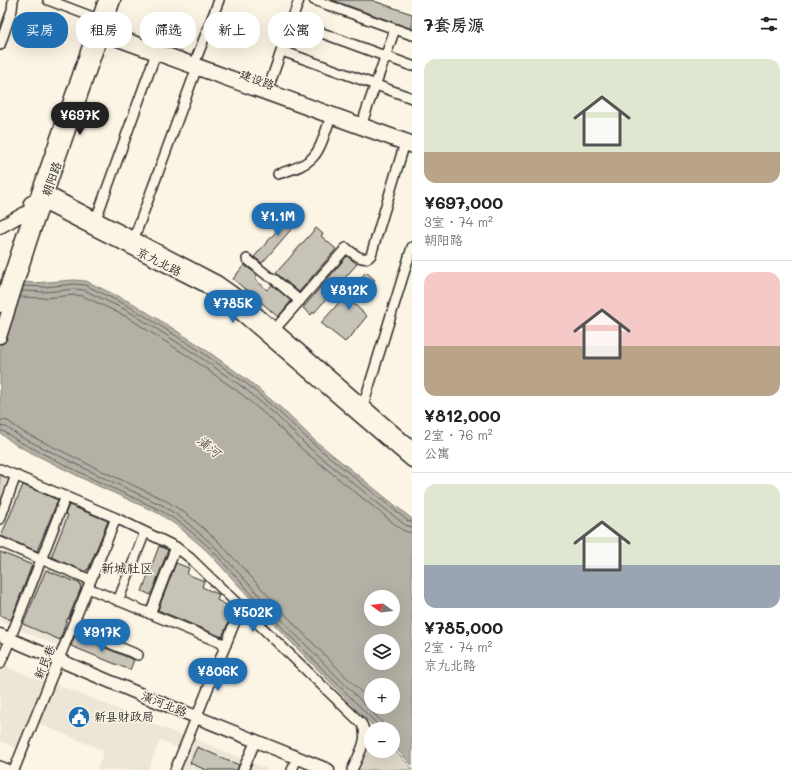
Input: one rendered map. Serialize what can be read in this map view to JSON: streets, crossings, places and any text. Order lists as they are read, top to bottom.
{
  "streets": {
    "main road": ["朝阳路", "京九北路", "潢河北路"],
    "street": ["建设路", "新民巷"]
  },
  "crossings": [
    ["朝阳路", "京九北路"],
    ["新民巷", "潢河北路"]
  ],
  "districts": ["新城社区"],
  "water": ["潢河"],
  "places": {
    "public building": ["新县财政局"]
  },
  "north": "left",
  "page": {
    "heading": "7套房源",
    "chip": [
      "买房",
      "租房",
      "筛选",
      "新上",
      "公寓"
    ],
    "list": [
      {
        "name": "¥697,000",
        "note": "3室 · 74 m² · 朝阳路"
      },
      {
        "name": "¥812,000",
        "note": "2室 · 76 m² · 公寓"
      },
      {
        "name": "¥785,000",
        "note": "2室 · 74 m² · 京九北路"
      }
    ],
    "price": [
      "¥697K",
      "¥1.1M",
      "¥812K",
      "¥785K",
      "¥502K",
      "¥917K",
      "¥806K"
    ],
    "map_buttons": ["+", "−"]
  }
}
